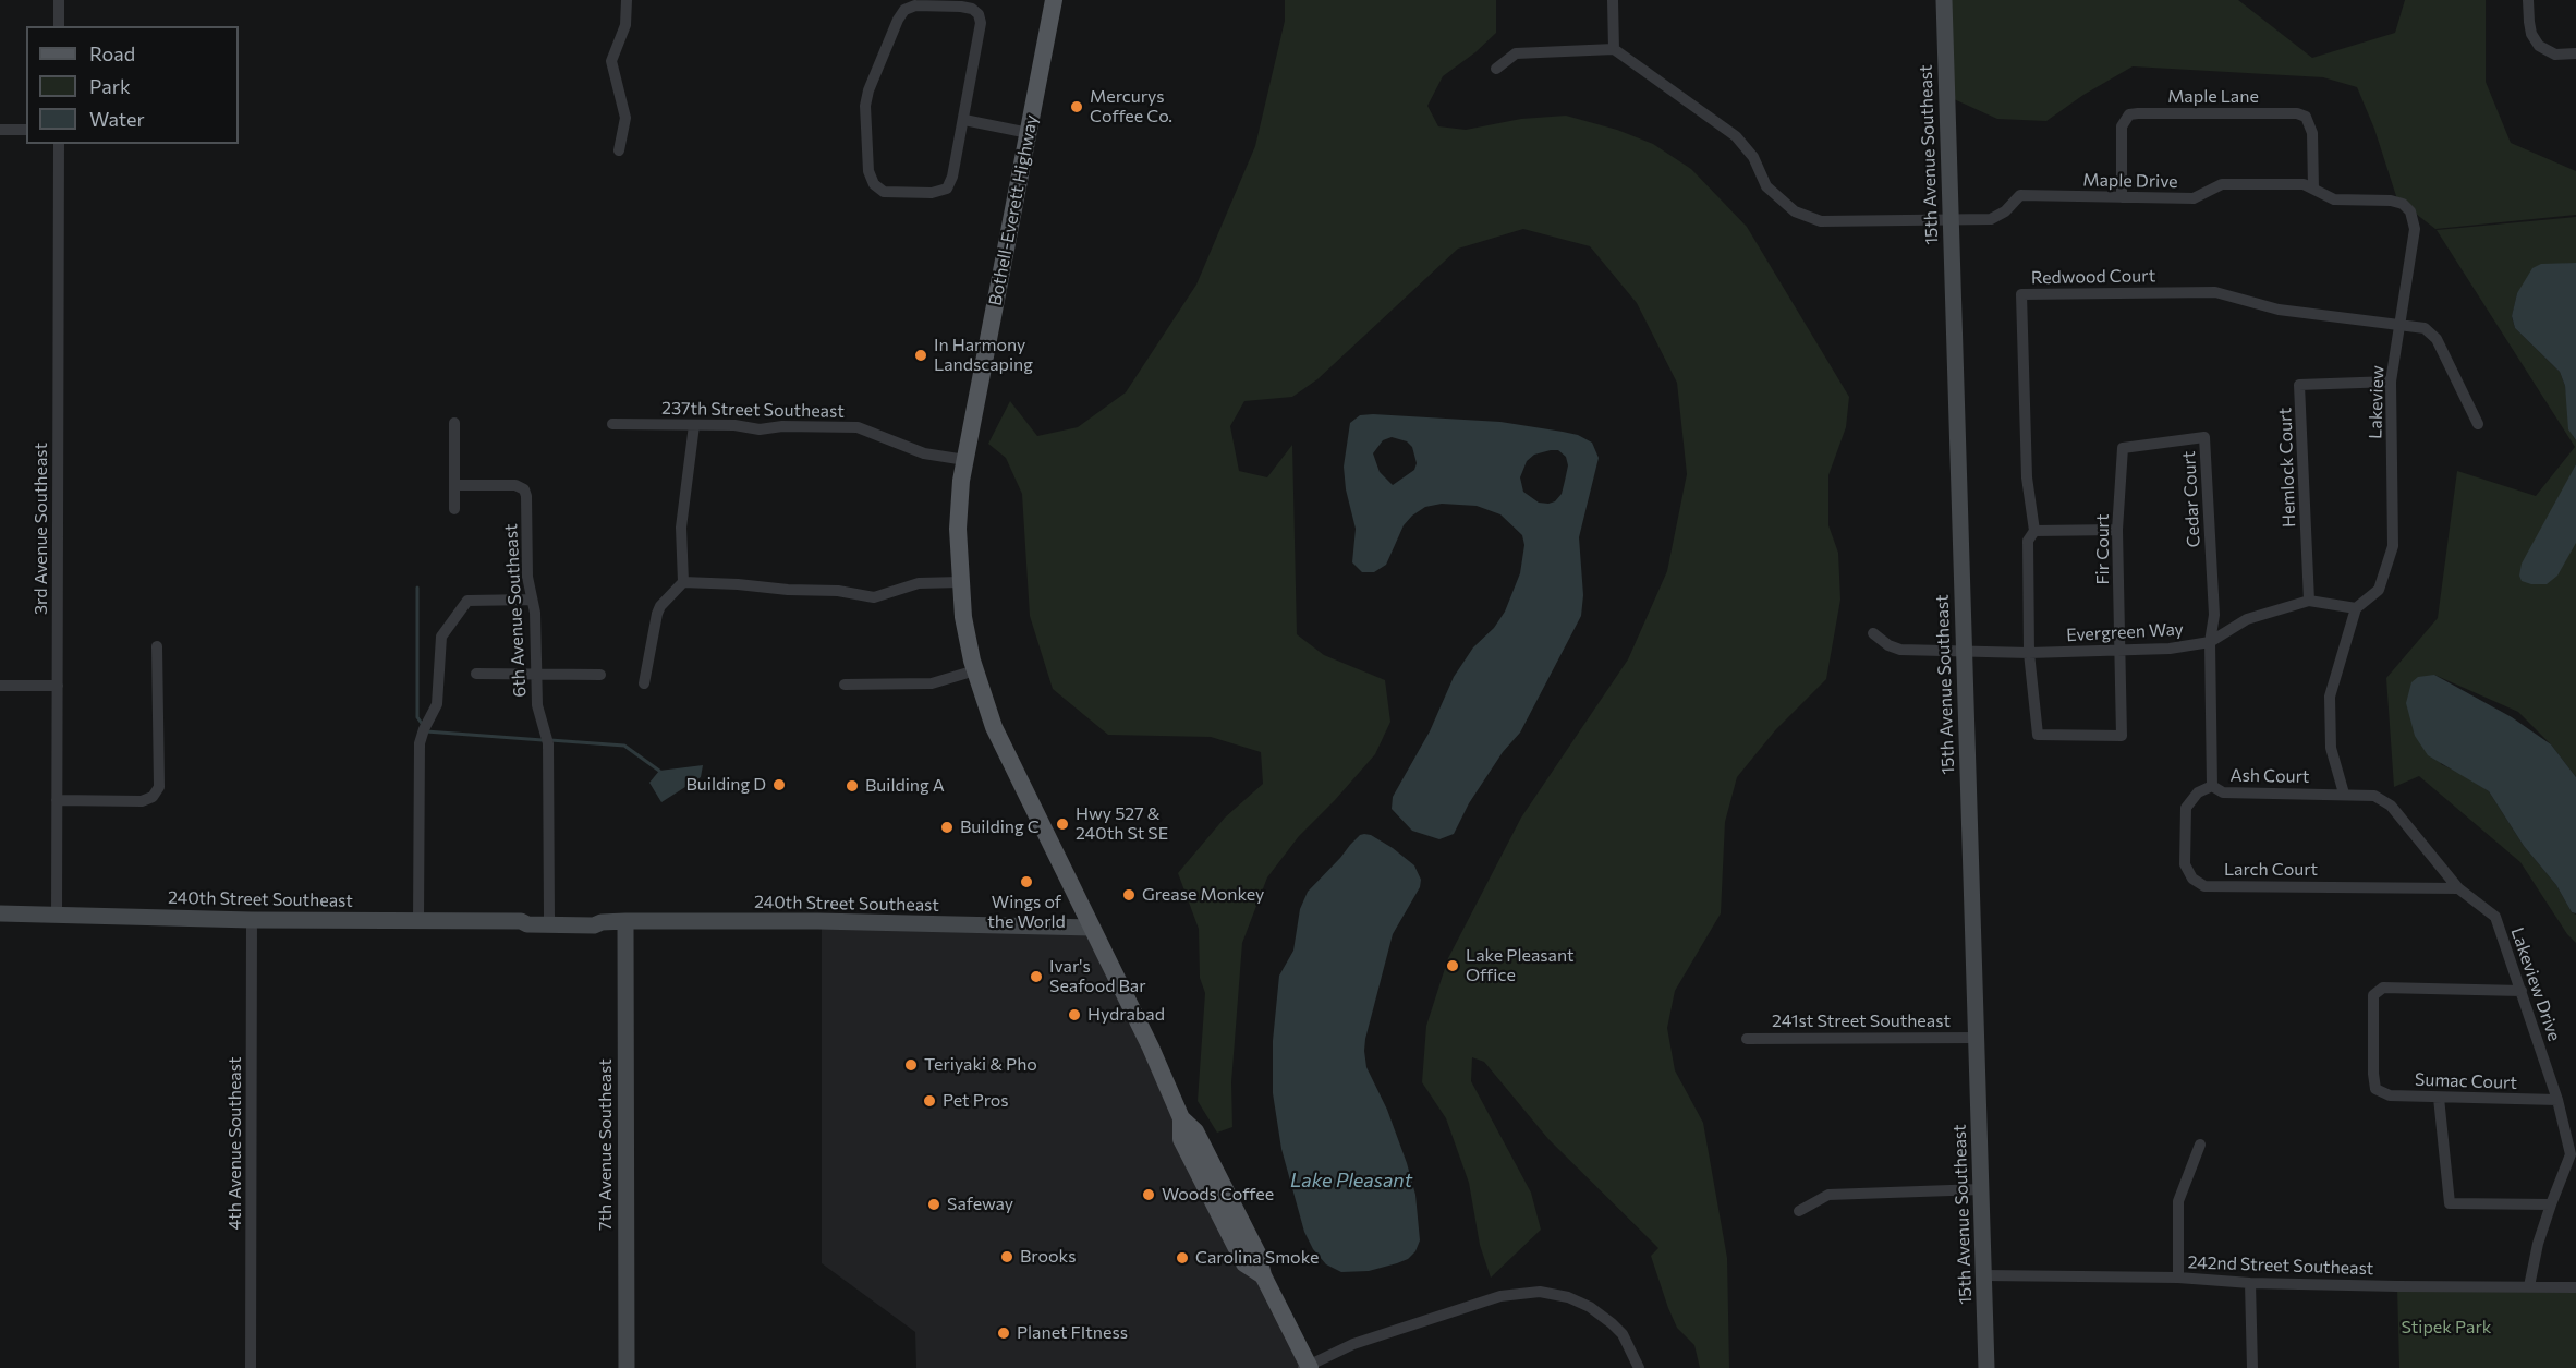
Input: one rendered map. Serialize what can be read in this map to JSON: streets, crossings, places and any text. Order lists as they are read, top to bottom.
{
  "streets": {
    "main road": ["Bothell-Everett Highway"],
    "street": [
      "Maple Lane",
      "15th Avenue Southeast",
      "Maple Drive",
      "Redwood Court",
      "Lakeview",
      "237th Street Southeast",
      "Hemlock Court",
      "Cedar Court",
      "3rd Avenue Southeast",
      "Fir Court",
      "6th Avenue Southeast",
      "Evergreen Way",
      "Ash Court",
      "Larch Court",
      "240th Street Southeast",
      "Lakeview Drive",
      "241st Street Southeast",
      "Sumac Court",
      "4th Avenue Southeast",
      "7th Avenue Southeast",
      "242nd Street Southeast"
    ]
  },
  "crossings": [
    ["Maple Lane", "Maple Drive"],
    ["15th Avenue Southeast", "Maple Drive"],
    ["15th Avenue Southeast", "Evergreen Way"],
    ["15th Avenue Southeast", "241st Street Southeast"],
    ["15th Avenue Southeast", "242nd Street Southeast"],
    ["Maple Drive", "Lakeview"],
    ["Bothell-Everett Highway", "237th Street Southeast"],
    ["Bothell-Everett Highway", "240th Street Southeast"],
    ["Redwood Court", "Lakeview"],
    ["Lakeview", "Hemlock Court"],
    ["Lakeview", "Evergreen Way"],
    ["Hemlock Court", "Evergreen Way"],
    ["Cedar Court", "Fir Court"],
    ["Cedar Court", "Evergreen Way"],
    ["Cedar Court", "Ash Court"],
    ["3rd Avenue Southeast", "240th Street Southeast"],
    ["Fir Court", "Evergreen Way"],
    ["6th Avenue Southeast", "240th Street Southeast"],
    ["Evergreen Way", "Ash Court"],
    ["Ash Court", "Larch Court"],
    ["Ash Court", "Lakeview Drive"],
    ["Larch Court", "Lakeview Drive"],
    ["240th Street Southeast", "4th Avenue Southeast"],
    ["240th Street Southeast", "7th Avenue Southeast"],
    ["Lakeview Drive", "Sumac Court"],
    ["Lakeview Drive", "242nd Street Southeast"]
  ],
  "water": ["Lake Pleasant"],
  "parks": ["Stipek Park"],
  "places": [
    "Mercurys Coffee Co.",
    "In Harmony Landscaping",
    "Building D",
    "Building A",
    "Hwy 527 & 240th St SE",
    "Building C",
    "Wings of the World",
    "Grease Monkey",
    "Lake Pleasant Office",
    "Ivar's Seafood Bar",
    "Hydrabad",
    "Teriyaki & Pho",
    "Pet Pros",
    "Woods Coffee",
    "Safeway",
    "Brooks",
    "Carolina Smoke",
    "Planet FItness"
  ],
  "legend": ["Road", "Park", "Water"]
}
